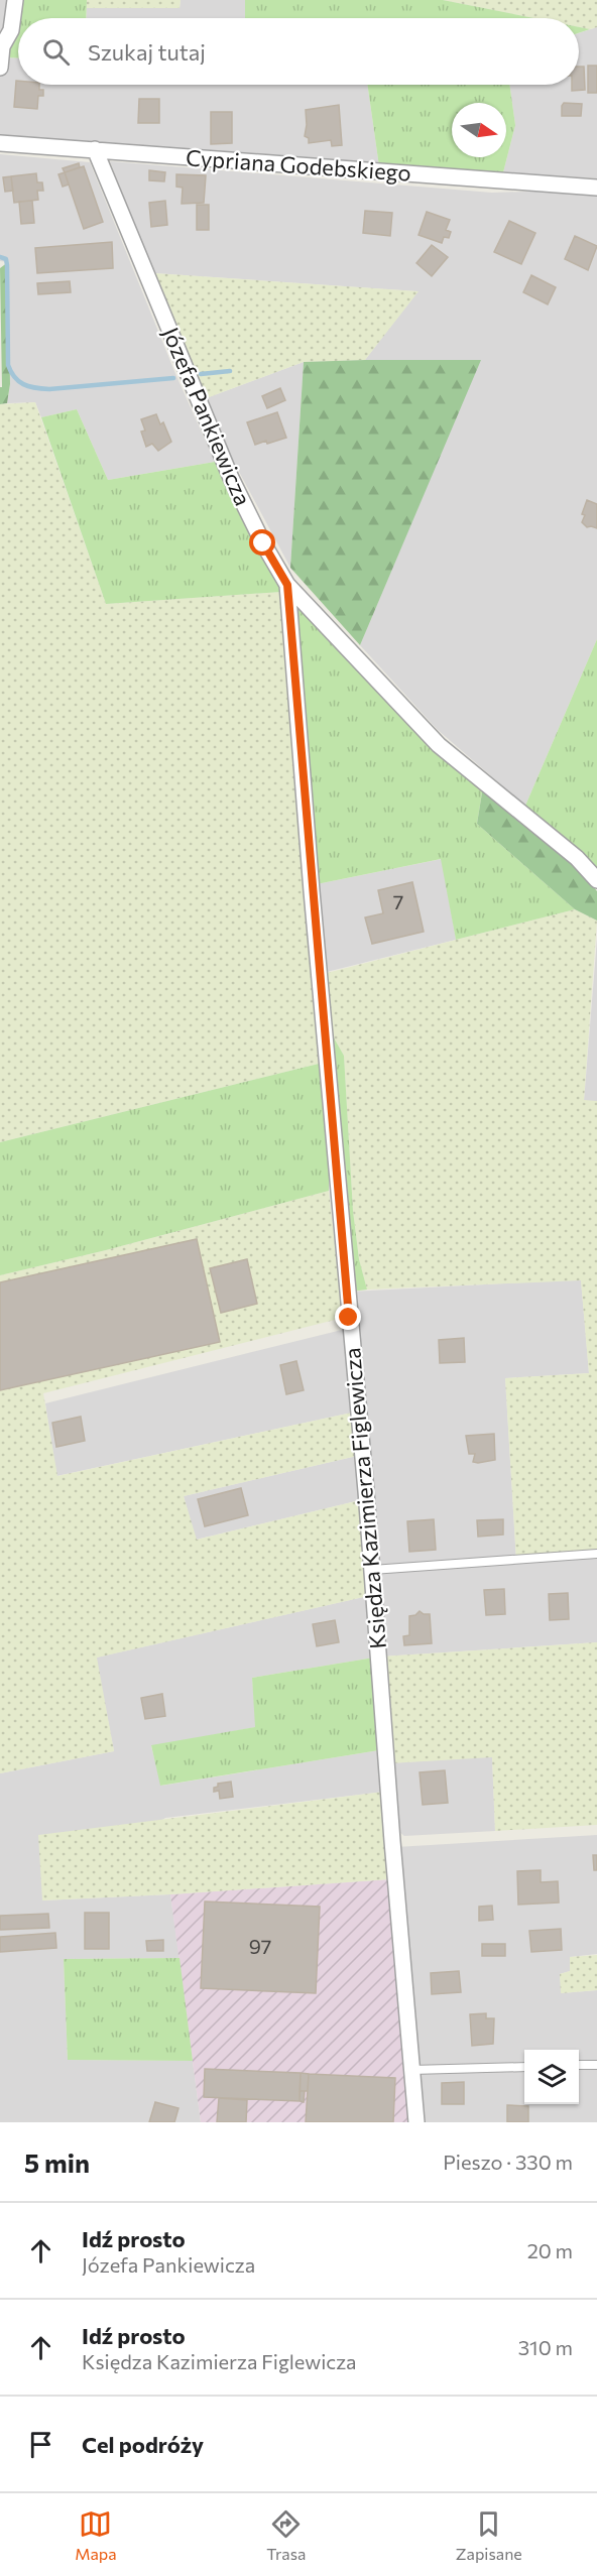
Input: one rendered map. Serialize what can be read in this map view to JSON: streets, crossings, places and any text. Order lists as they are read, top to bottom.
{
  "streets": {
    "street": ["Cypriana Godebskiego", "Józefa Pankiewicza", "Księdza Kazimierza Figlewicza"]
  },
  "crossings": [
    ["Cypriana Godebskiego", "Józefa Pankiewicza"],
    ["Józefa Pankiewicza", "Księdza Kazimierza Figlewicza"]
  ],
  "house_numbers": ["7", "97"],
  "north": "right",
  "page": {
    "search": "Szukaj tutaj",
    "heading": ["5 min", "Pieszo · 330 m"],
    "list": [
      ["Idź prosto", "Józefa Pankiewicza", "20 m"],
      ["Idź prosto", "Księdza Kazimierza Figlewicza", "310 m"],
      "Cel podróży"
    ],
    "nav": ["Mapa", "Trasa", "Zapisane"]
  }
}
